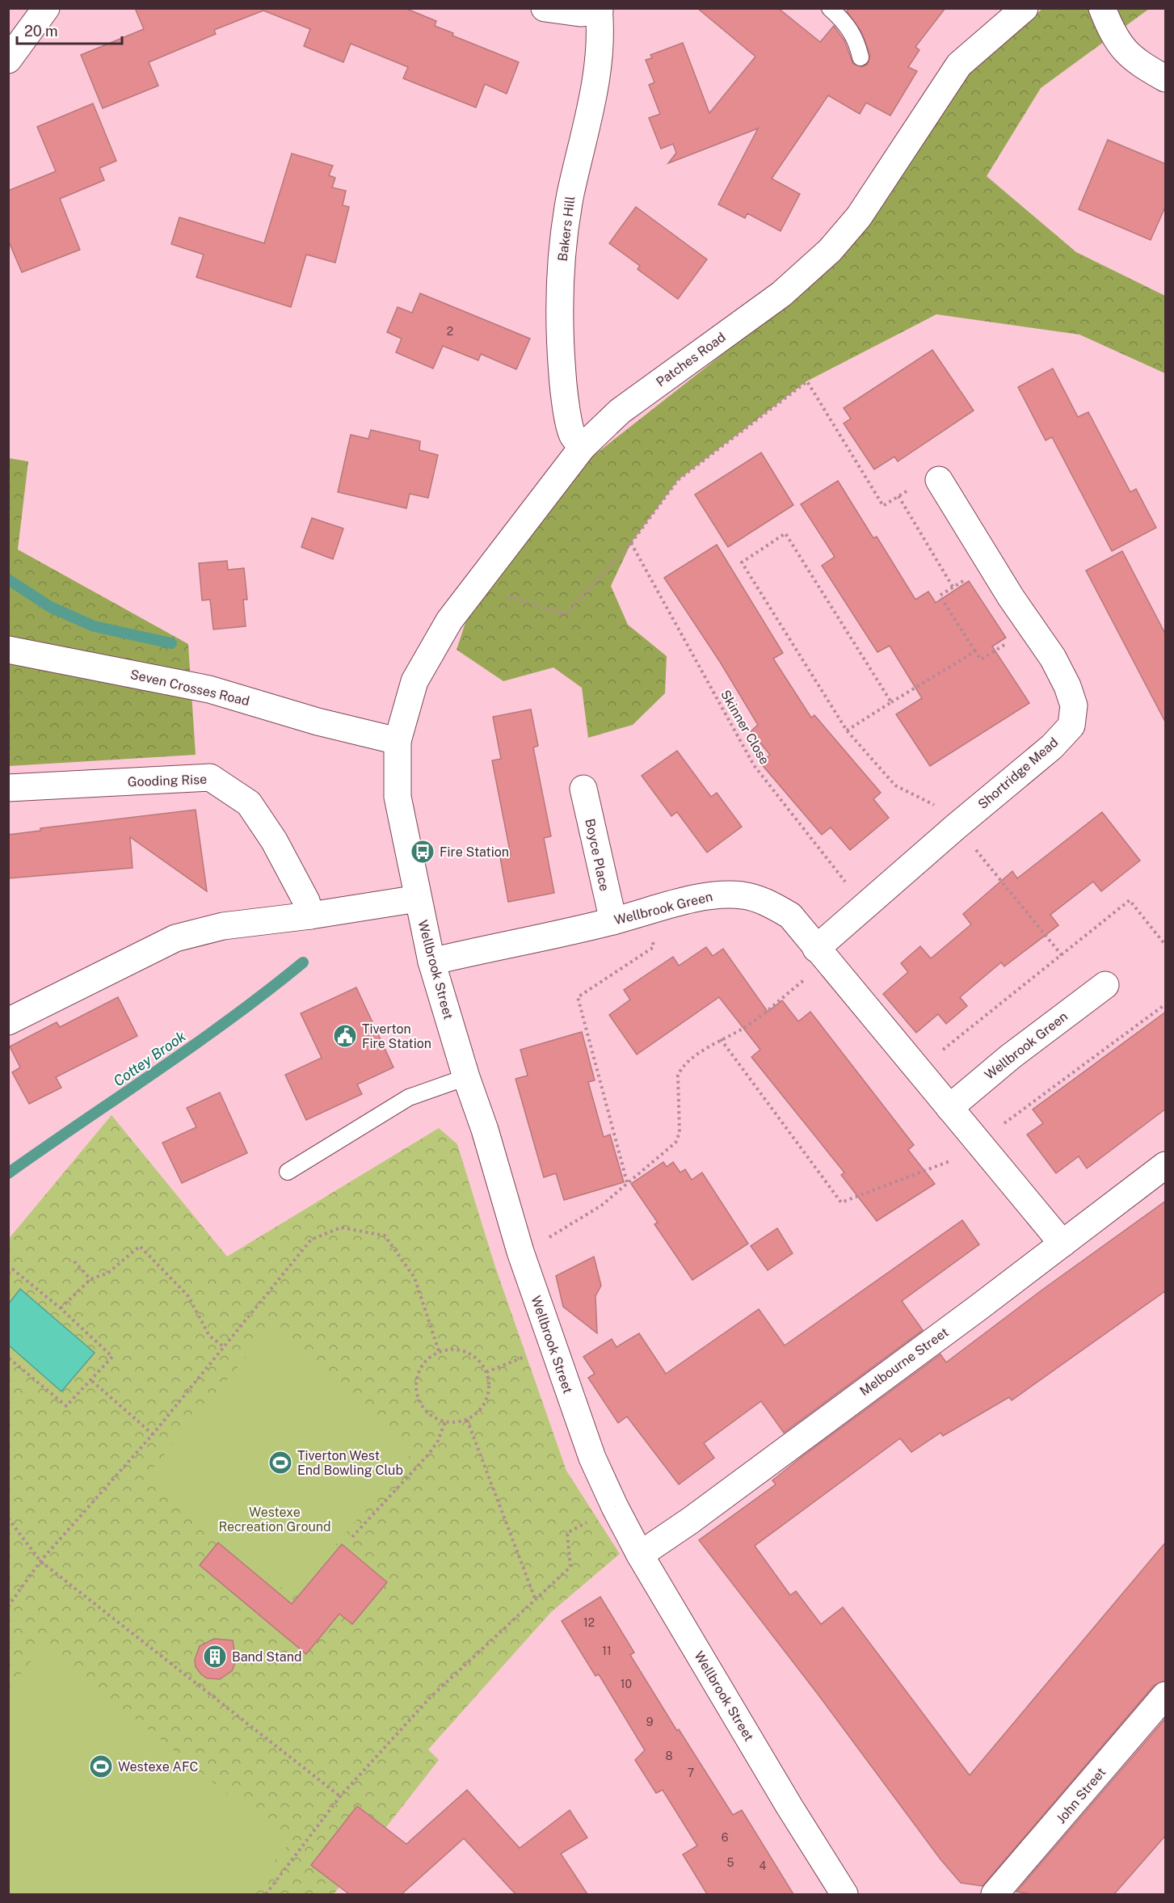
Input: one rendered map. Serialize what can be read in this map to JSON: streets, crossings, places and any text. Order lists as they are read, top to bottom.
{
  "streets": {
    "street": [
      "Bakers Hill",
      "Patches Road",
      "Seven Crosses Road",
      "Shortridge Mead",
      "Gooding Rise",
      "Boyce Place",
      "Wellbrook Green",
      "Wellbrook Street",
      "Melbourne Street",
      "John Street"
    ],
    "path": ["Skinner Close"]
  },
  "crossings": [
    ["Bakers Hill", "Patches Road"],
    ["Patches Road", "Seven Crosses Road"],
    ["Patches Road", "Wellbrook Street"],
    ["Seven Crosses Road", "Wellbrook Street"],
    ["Skinner Close", "Shortridge Mead"],
    ["Shortridge Mead", "Wellbrook Green"],
    ["Boyce Place", "Wellbrook Green"],
    ["Wellbrook Green", "Wellbrook Street"],
    ["Wellbrook Green", "Melbourne Street"],
    ["Wellbrook Street", "Melbourne Street"]
  ],
  "water": ["Cottey Brook"],
  "parks": ["Westexe Recreation Ground"],
  "places": {
    "bus stop": ["Fire Station"],
    "public building": ["Tiverton Fire Station"],
    "sports": ["Tiverton West End Bowling Club", "Westexe AFC"],
    "building": ["Band Stand"]
  },
  "house_numbers": [
    "2",
    "12",
    "11",
    "10",
    "9",
    "8",
    "7",
    "6",
    "5",
    "4"
  ],
  "scale_bar": "20 m"
}
